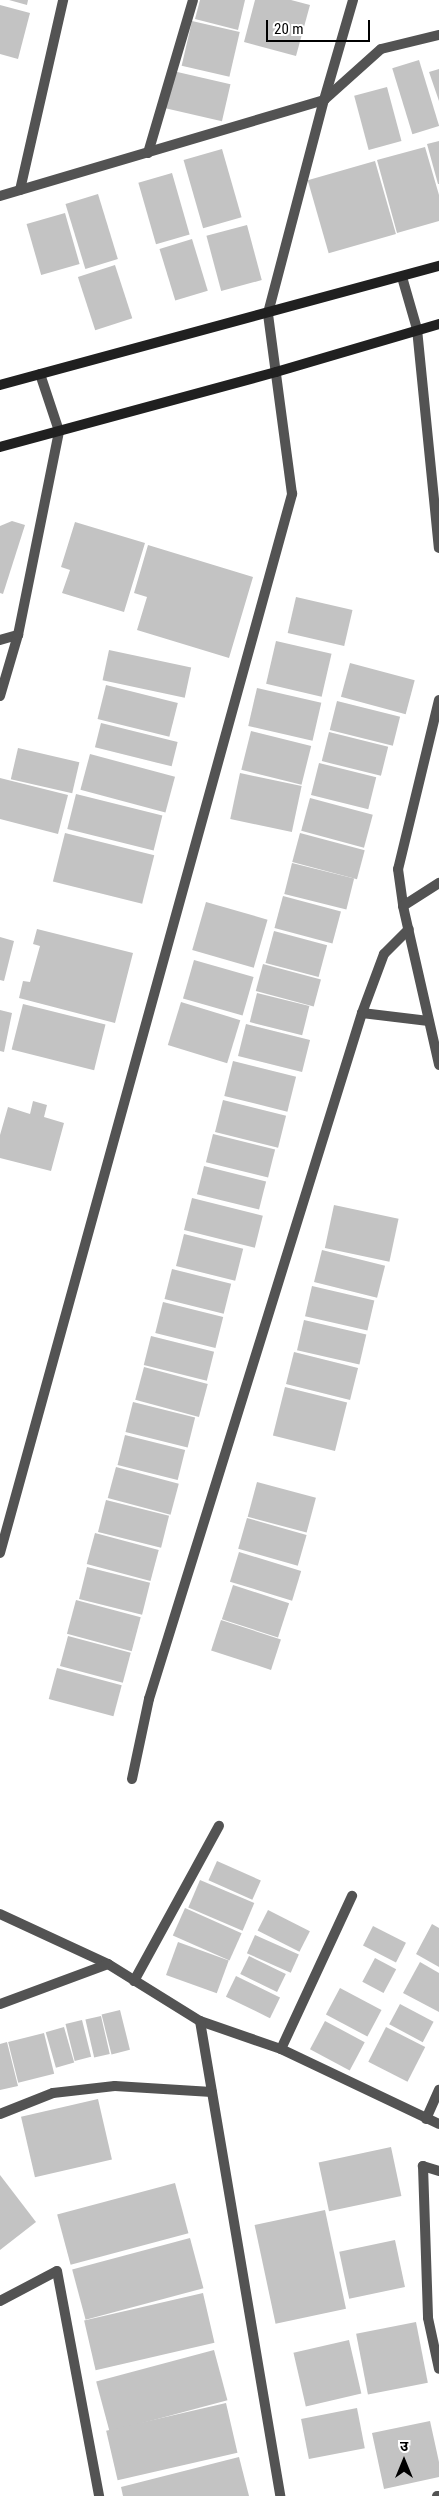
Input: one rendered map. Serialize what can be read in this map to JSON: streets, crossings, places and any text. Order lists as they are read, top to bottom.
{
  "scale_bar": "20 m",
  "north": "top"
}
